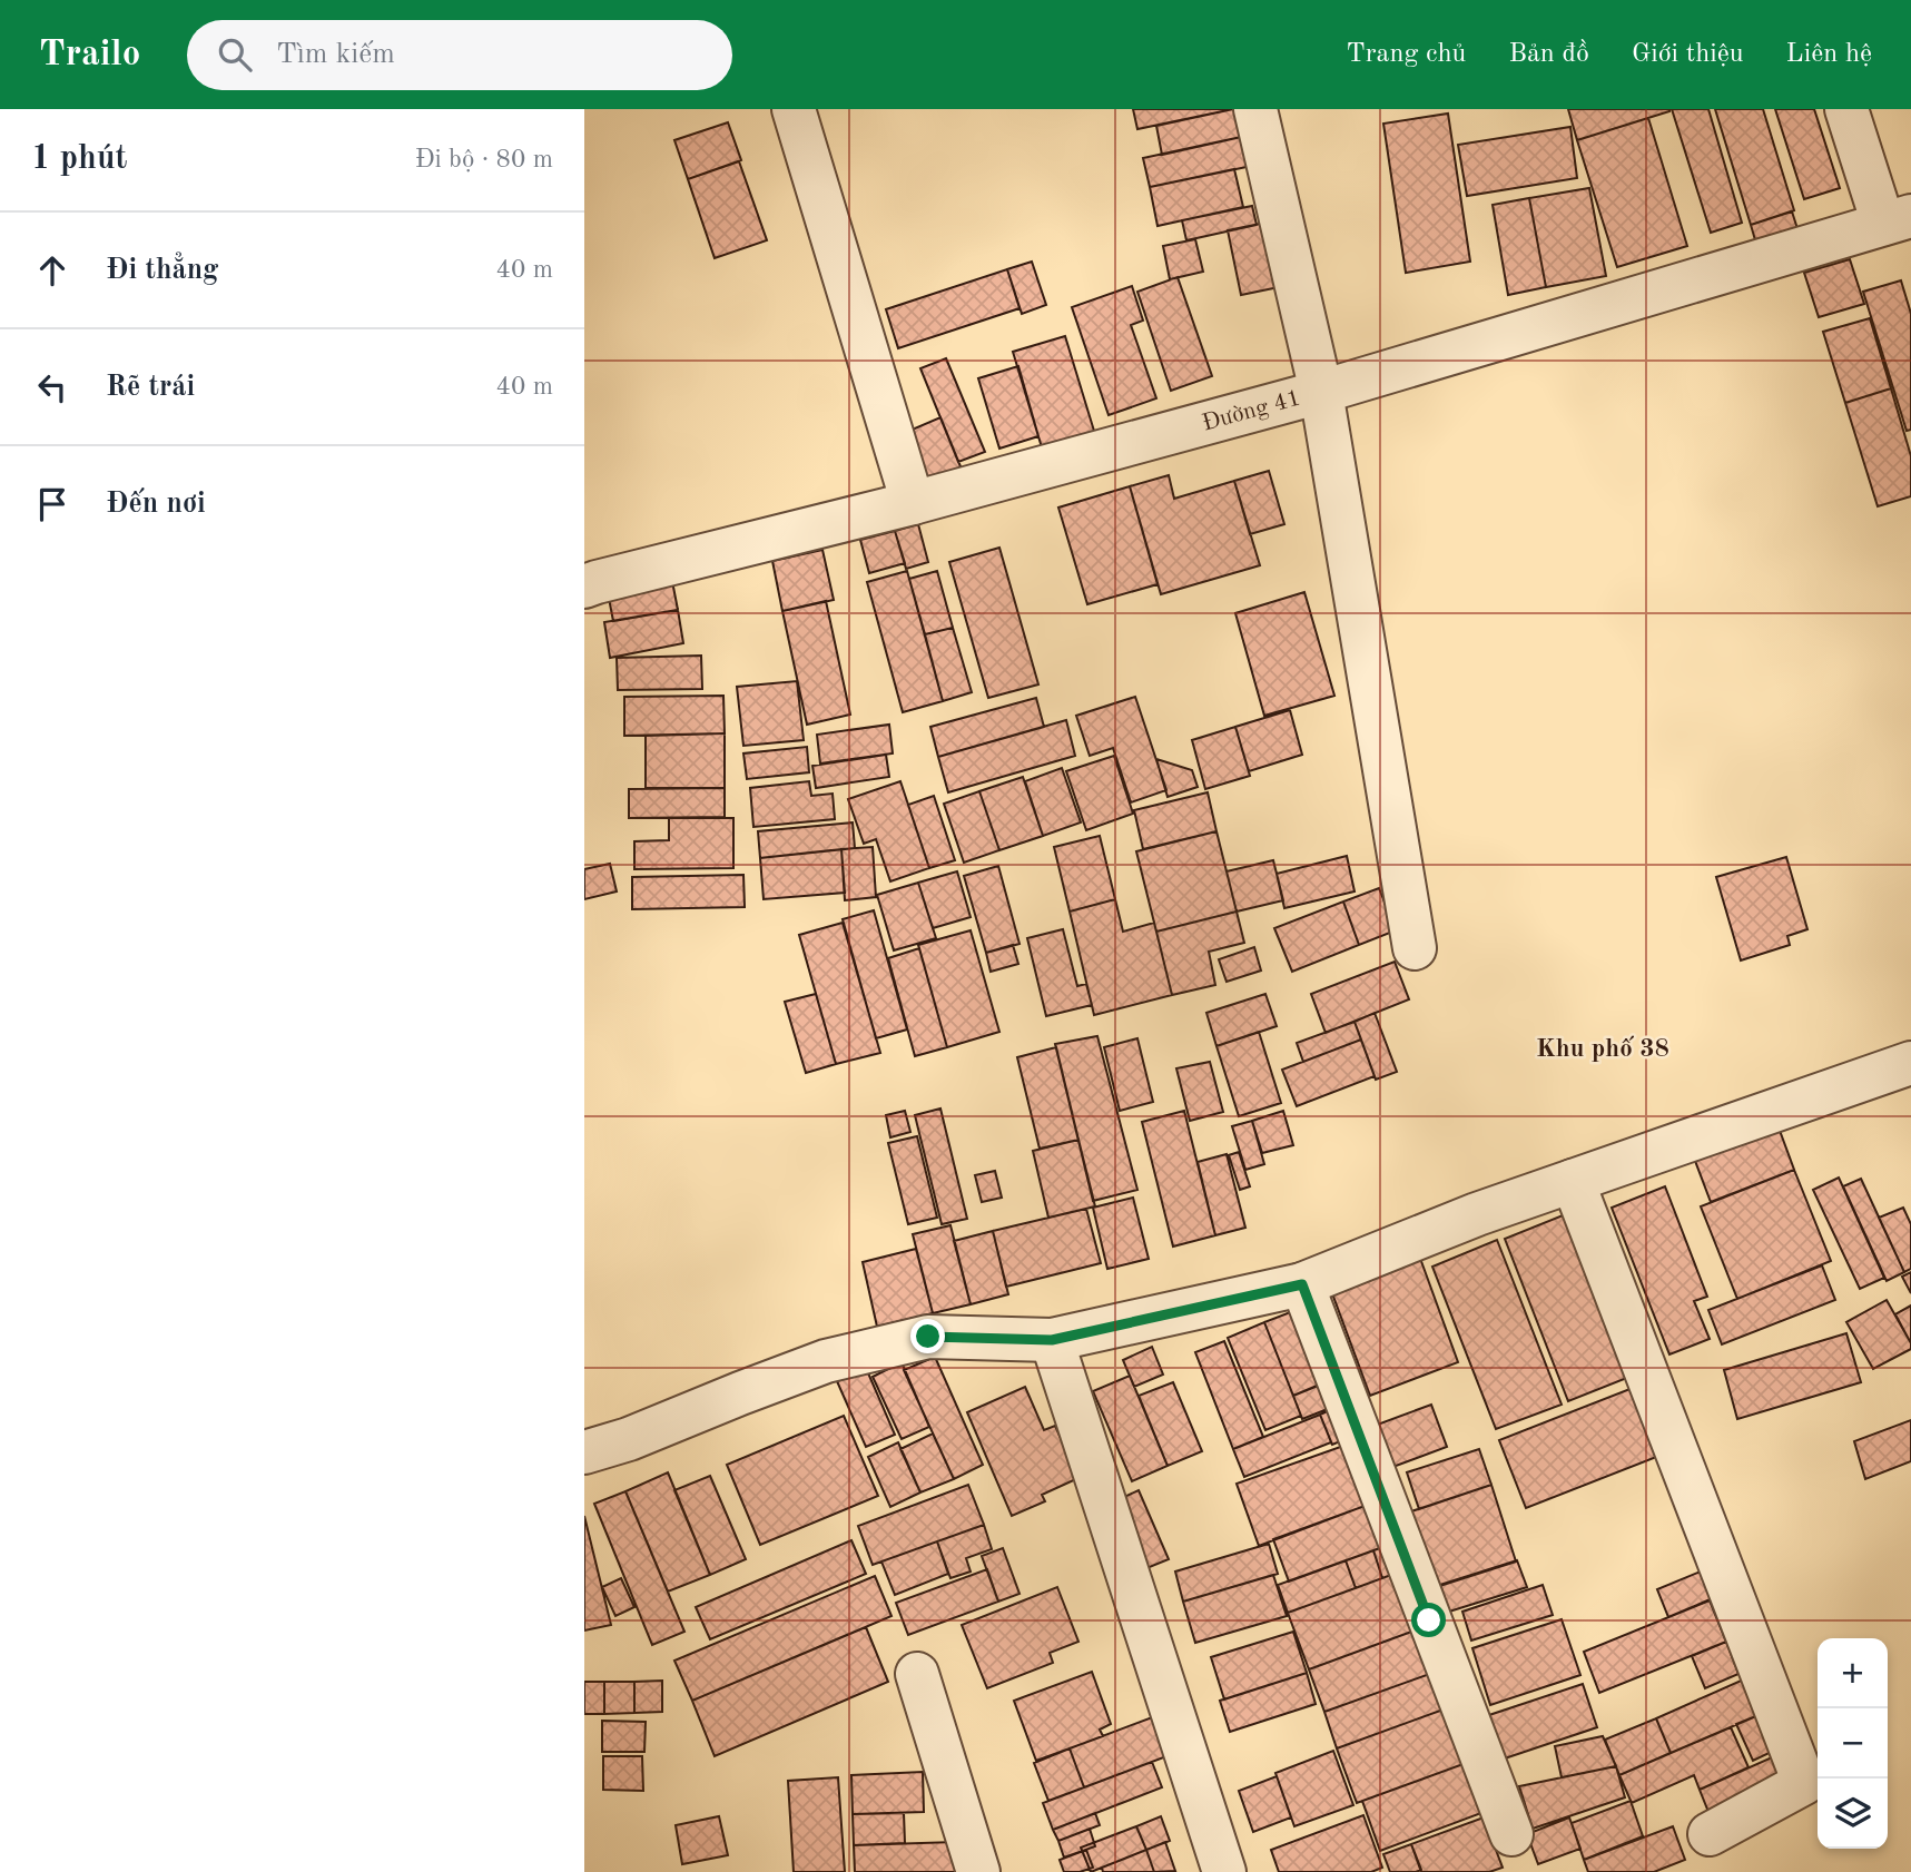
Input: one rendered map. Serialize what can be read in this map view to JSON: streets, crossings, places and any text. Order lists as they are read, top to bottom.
{
  "streets": {
    "street": ["Đường 41"]
  },
  "districts": ["Khu phố 38"],
  "page": {
    "header": "Trailo",
    "search": "Tìm kiếm",
    "nav": [
      "Trang chủ",
      "Bản đồ",
      "Giới thiệu",
      "Liên hệ"
    ],
    "heading": ["1 phút", "Đi bộ · 80 m"],
    "list": [
      ["Đi thẳng", "40 m"],
      ["Rẽ trái", "40 m"],
      "Đến nơi"
    ],
    "map_buttons": ["+", "−"]
  }
}
